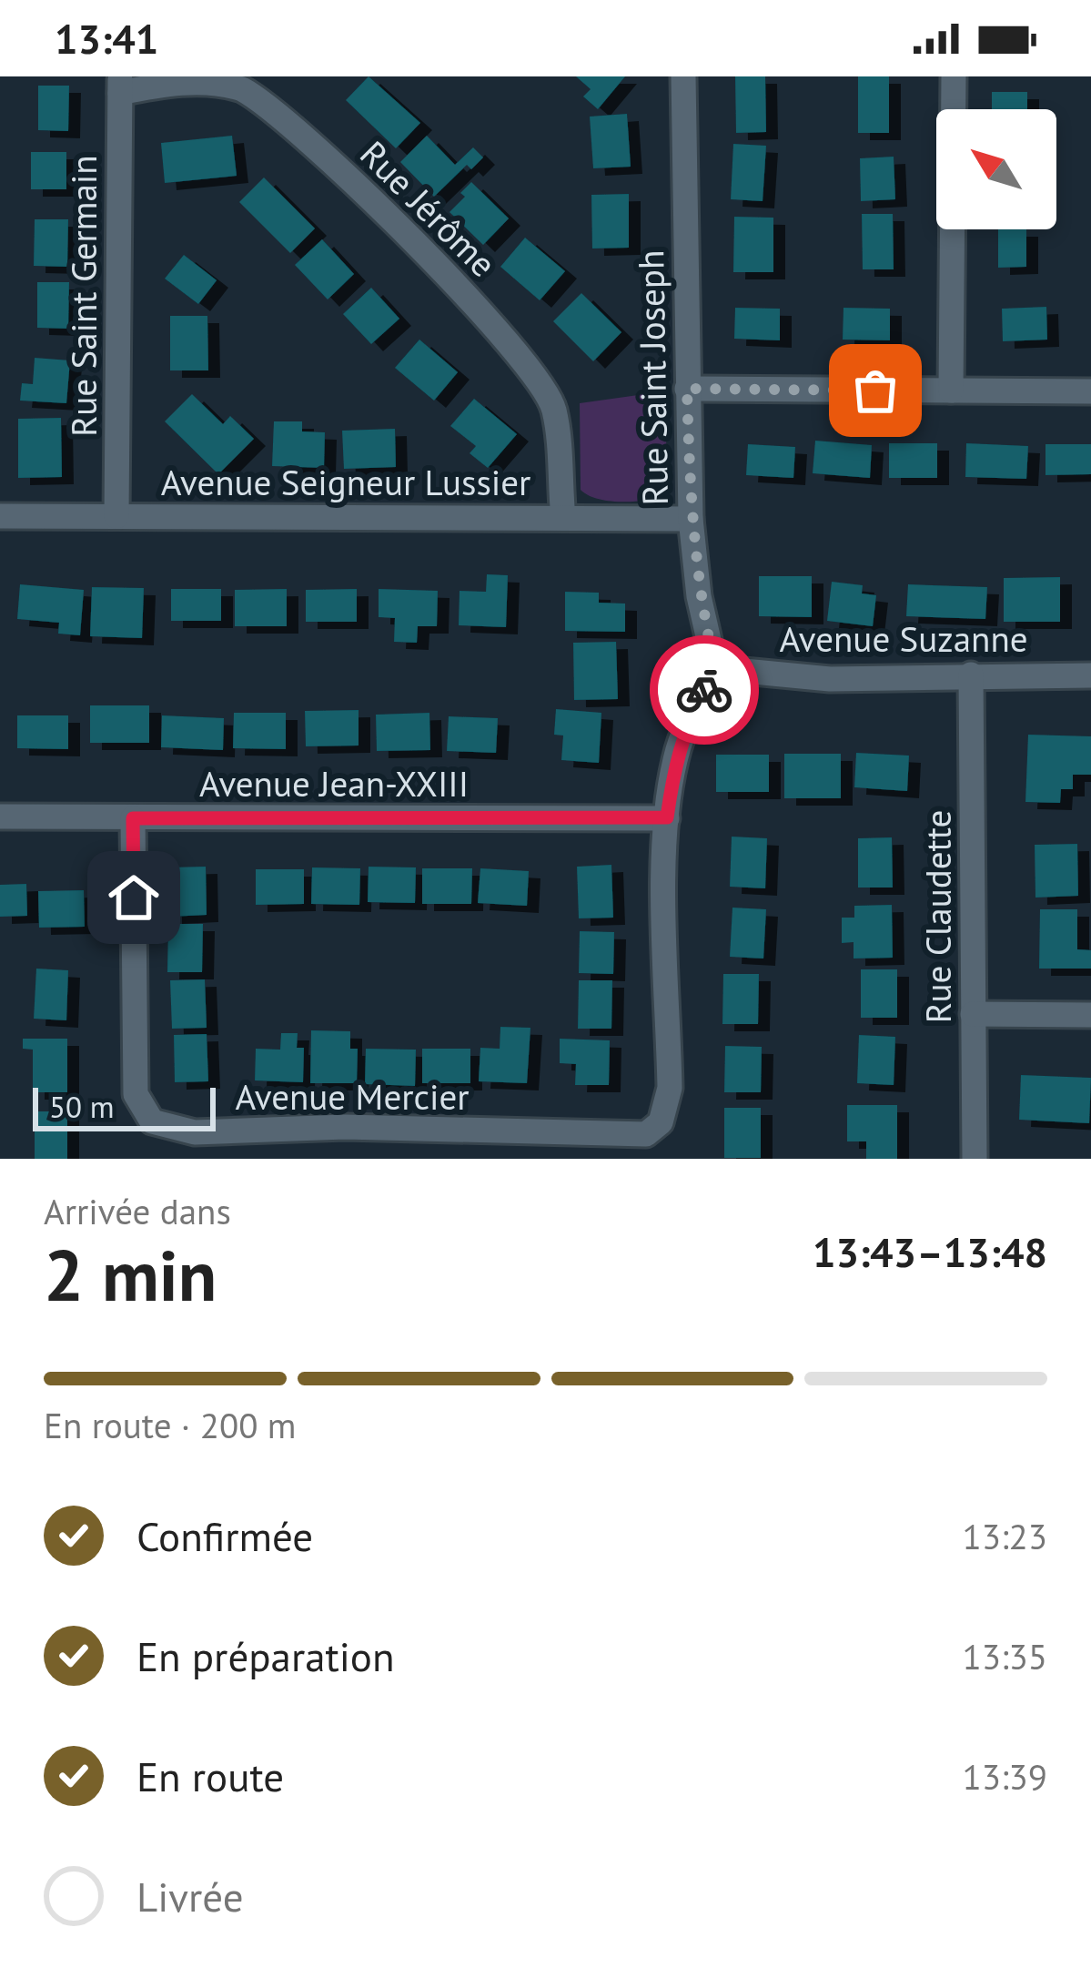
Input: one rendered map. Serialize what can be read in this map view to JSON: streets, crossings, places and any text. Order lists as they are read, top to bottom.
{
  "streets": {
    "street": [
      "Rue Jérôme",
      "Rue Saint Germain",
      "Rue Saint Joseph",
      "Avenue Seigneur Lussier",
      "Avenue Suzanne",
      "Avenue Jean-XXIII",
      "Rue Claudette",
      "Avenue Mercier"
    ]
  },
  "crossings": [
    ["Rue Jérôme", "Rue Saint Germain"],
    ["Rue Jérôme", "Avenue Seigneur Lussier"],
    ["Rue Saint Germain", "Avenue Seigneur Lussier"],
    ["Rue Saint Joseph", "Avenue Seigneur Lussier"],
    ["Rue Saint Joseph", "Avenue Suzanne"],
    ["Avenue Suzanne", "Rue Claudette"],
    ["Avenue Jean-XXIII", "Avenue Mercier"]
  ],
  "scale_bar": "50 m",
  "north": "top left",
  "page": {
    "status": "13:41",
    "scale": "50 m",
    "heading": ["2 min", "Arrivée dans", "13:43–13:48"],
    "bar": "En route · 200 m",
    "list": [
      ["Confirmée", "13:23"],
      ["En préparation", "13:35"],
      ["En route", "13:39"],
      "Livrée"
    ]
  }
}
